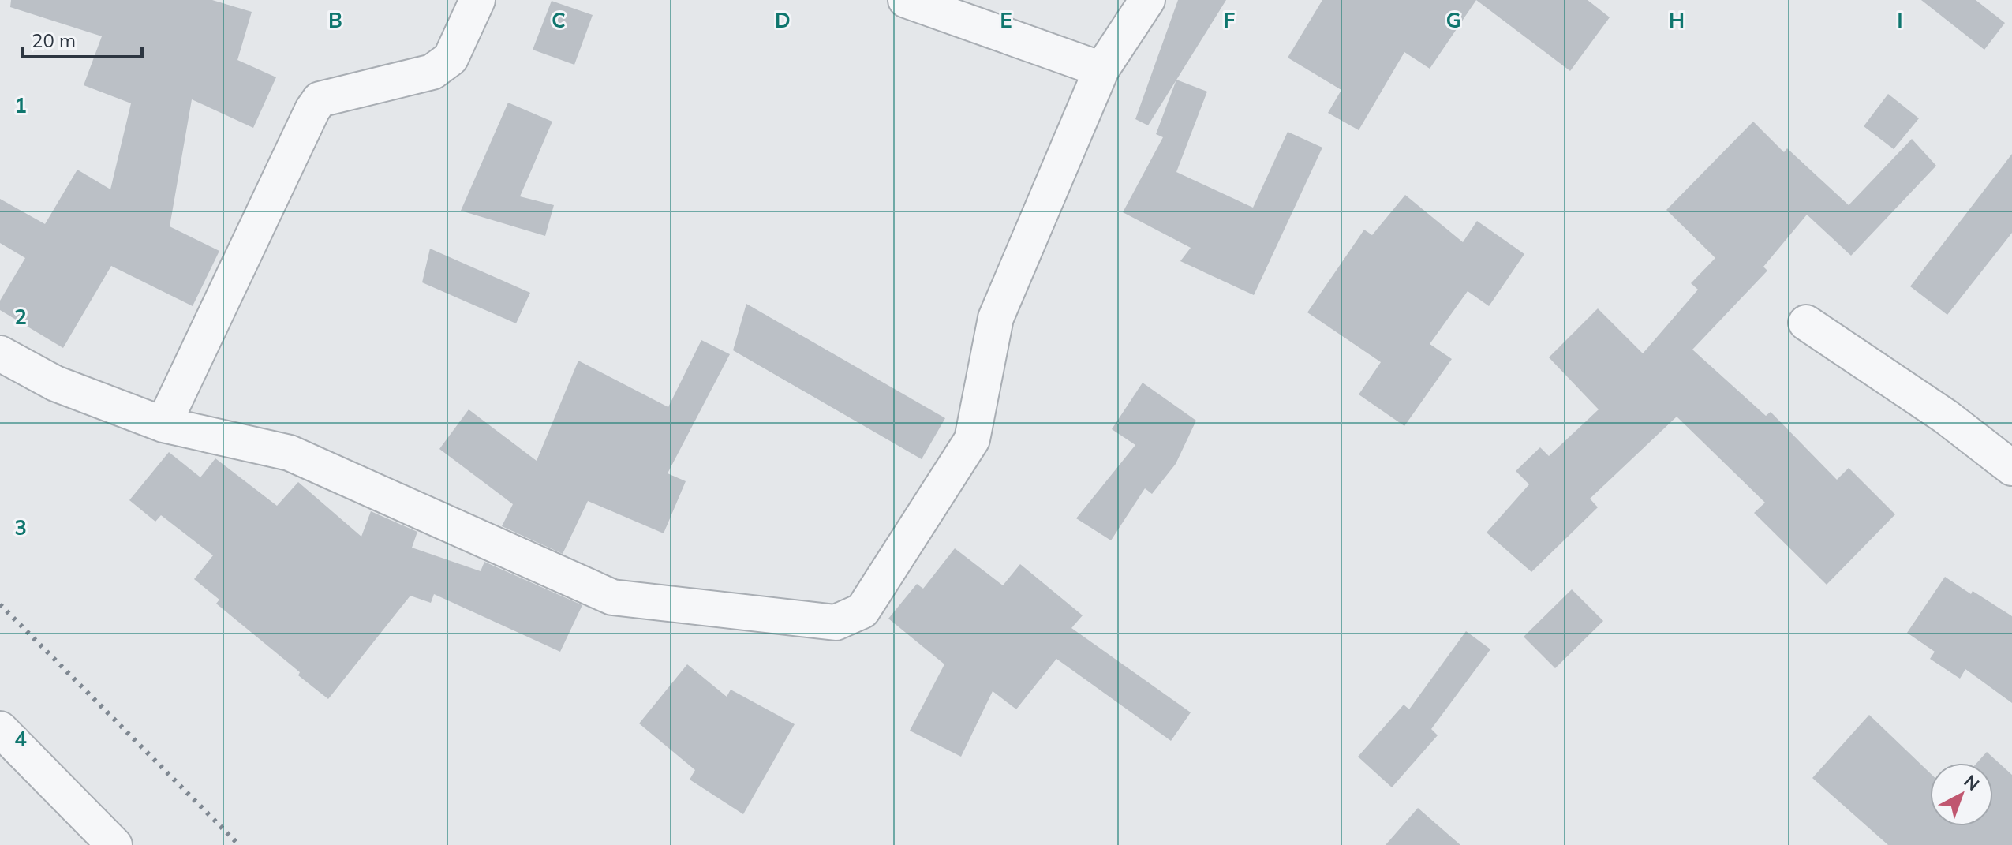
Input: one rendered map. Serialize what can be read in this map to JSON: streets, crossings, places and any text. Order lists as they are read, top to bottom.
{
  "scale_bar": "20 m",
  "north": "top right",
  "grid": {
    "columns": [
      "B",
      "C",
      "D",
      "E",
      "F",
      "G",
      "H",
      "I"
    ],
    "rows": [
      "1",
      "2",
      "3",
      "4"
    ]
  }
}
